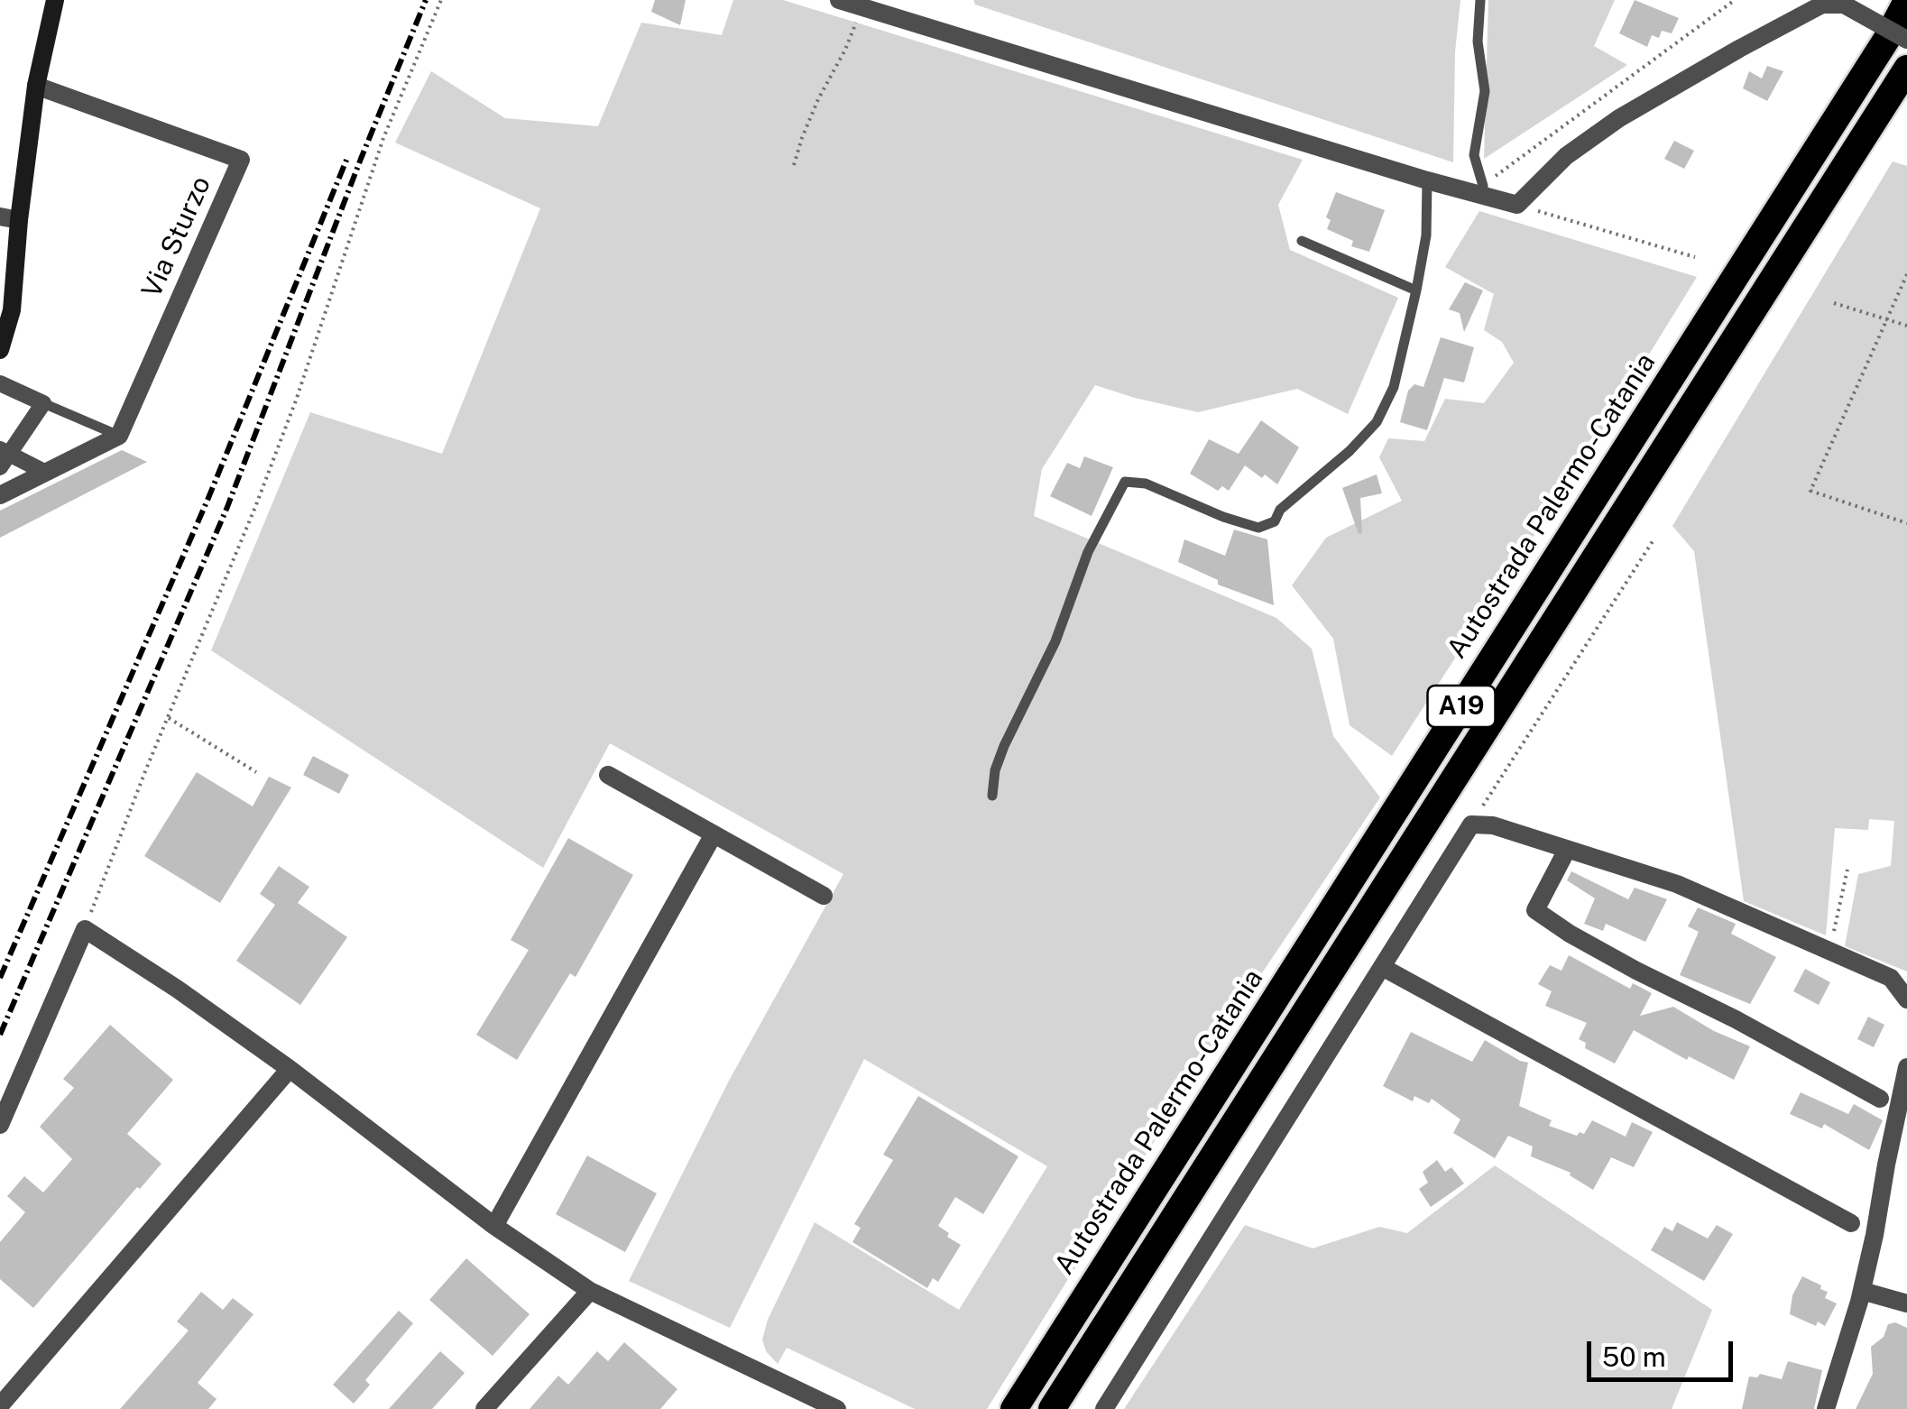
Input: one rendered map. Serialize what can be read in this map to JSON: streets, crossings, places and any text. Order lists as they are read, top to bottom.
{
  "streets": {
    "highway": ["Autostrada Palermo-Catania", "A19"],
    "street": ["Via Sturzo"]
  },
  "scale_bar": "50 m"
}
